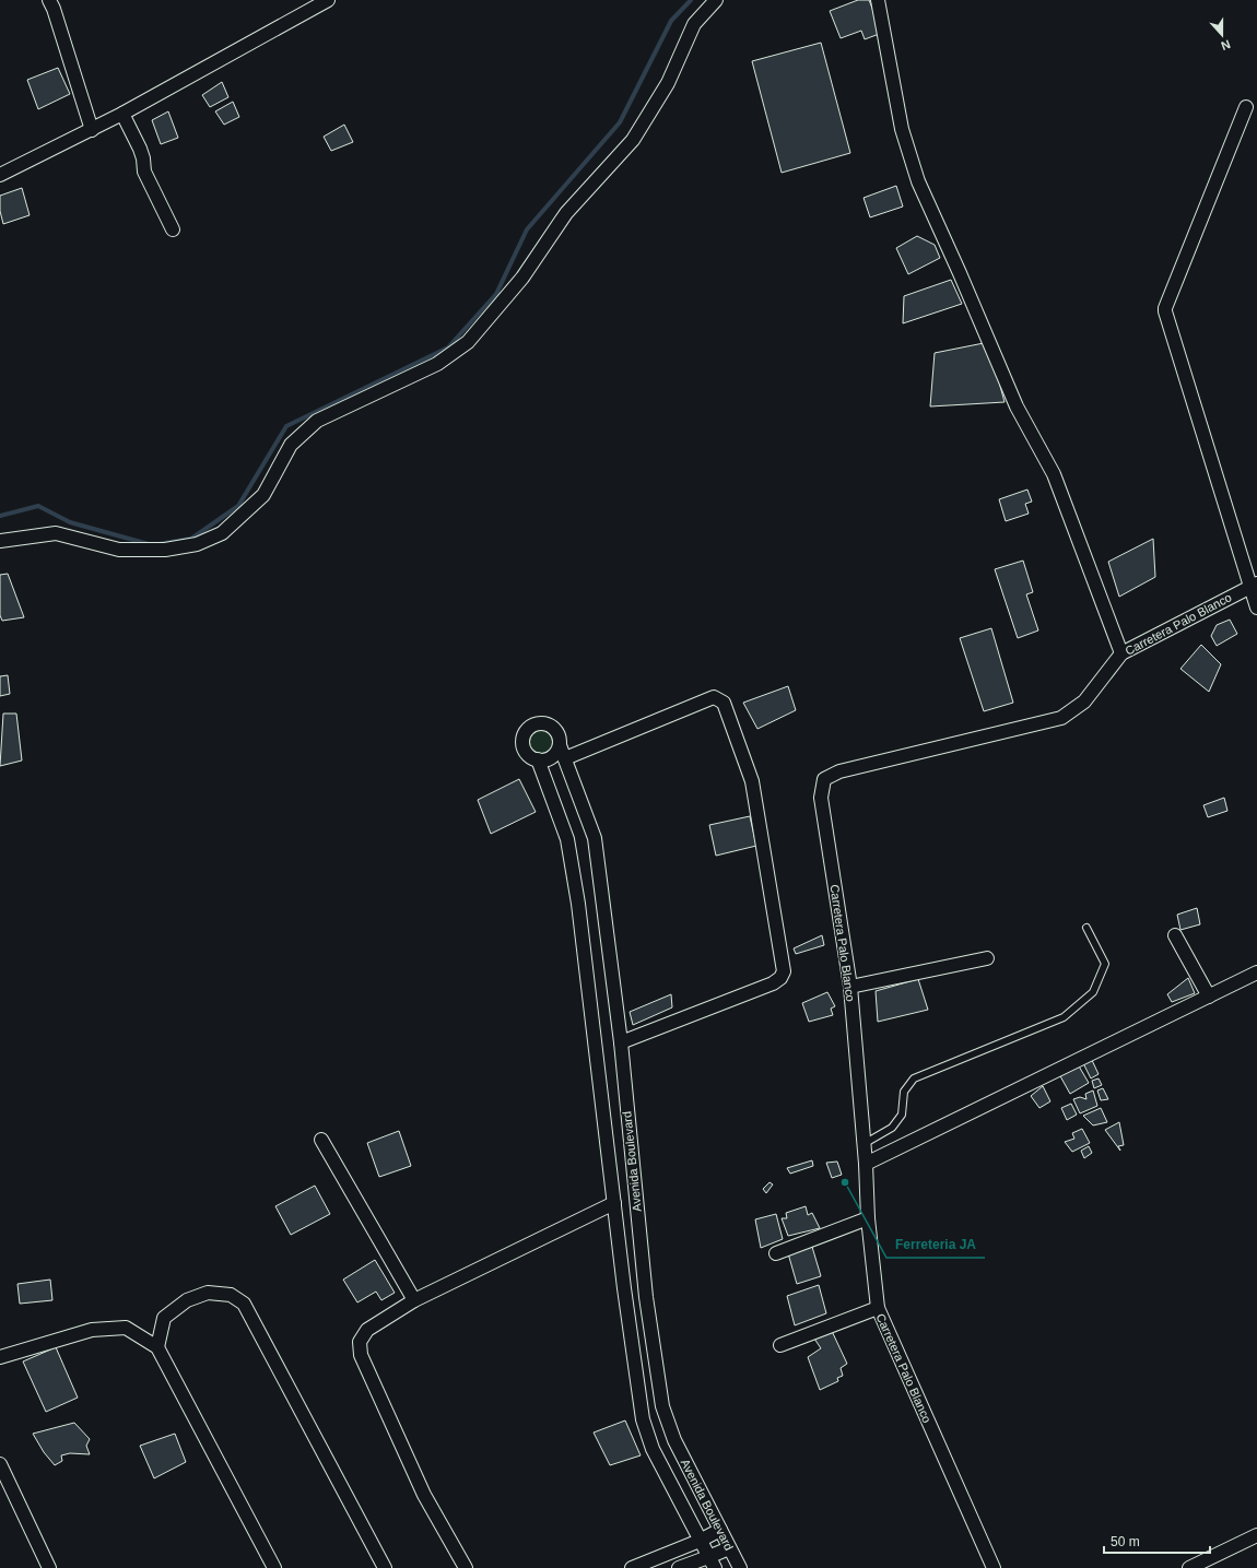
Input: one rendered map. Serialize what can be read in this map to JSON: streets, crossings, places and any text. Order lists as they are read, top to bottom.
{
  "streets": {
    "street": ["Carretera Palo Blanco", "Avenida Boulevard"]
  },
  "places": ["Ferreteria JA"],
  "scale_bar": "50 m",
  "north": "bottom"
}
